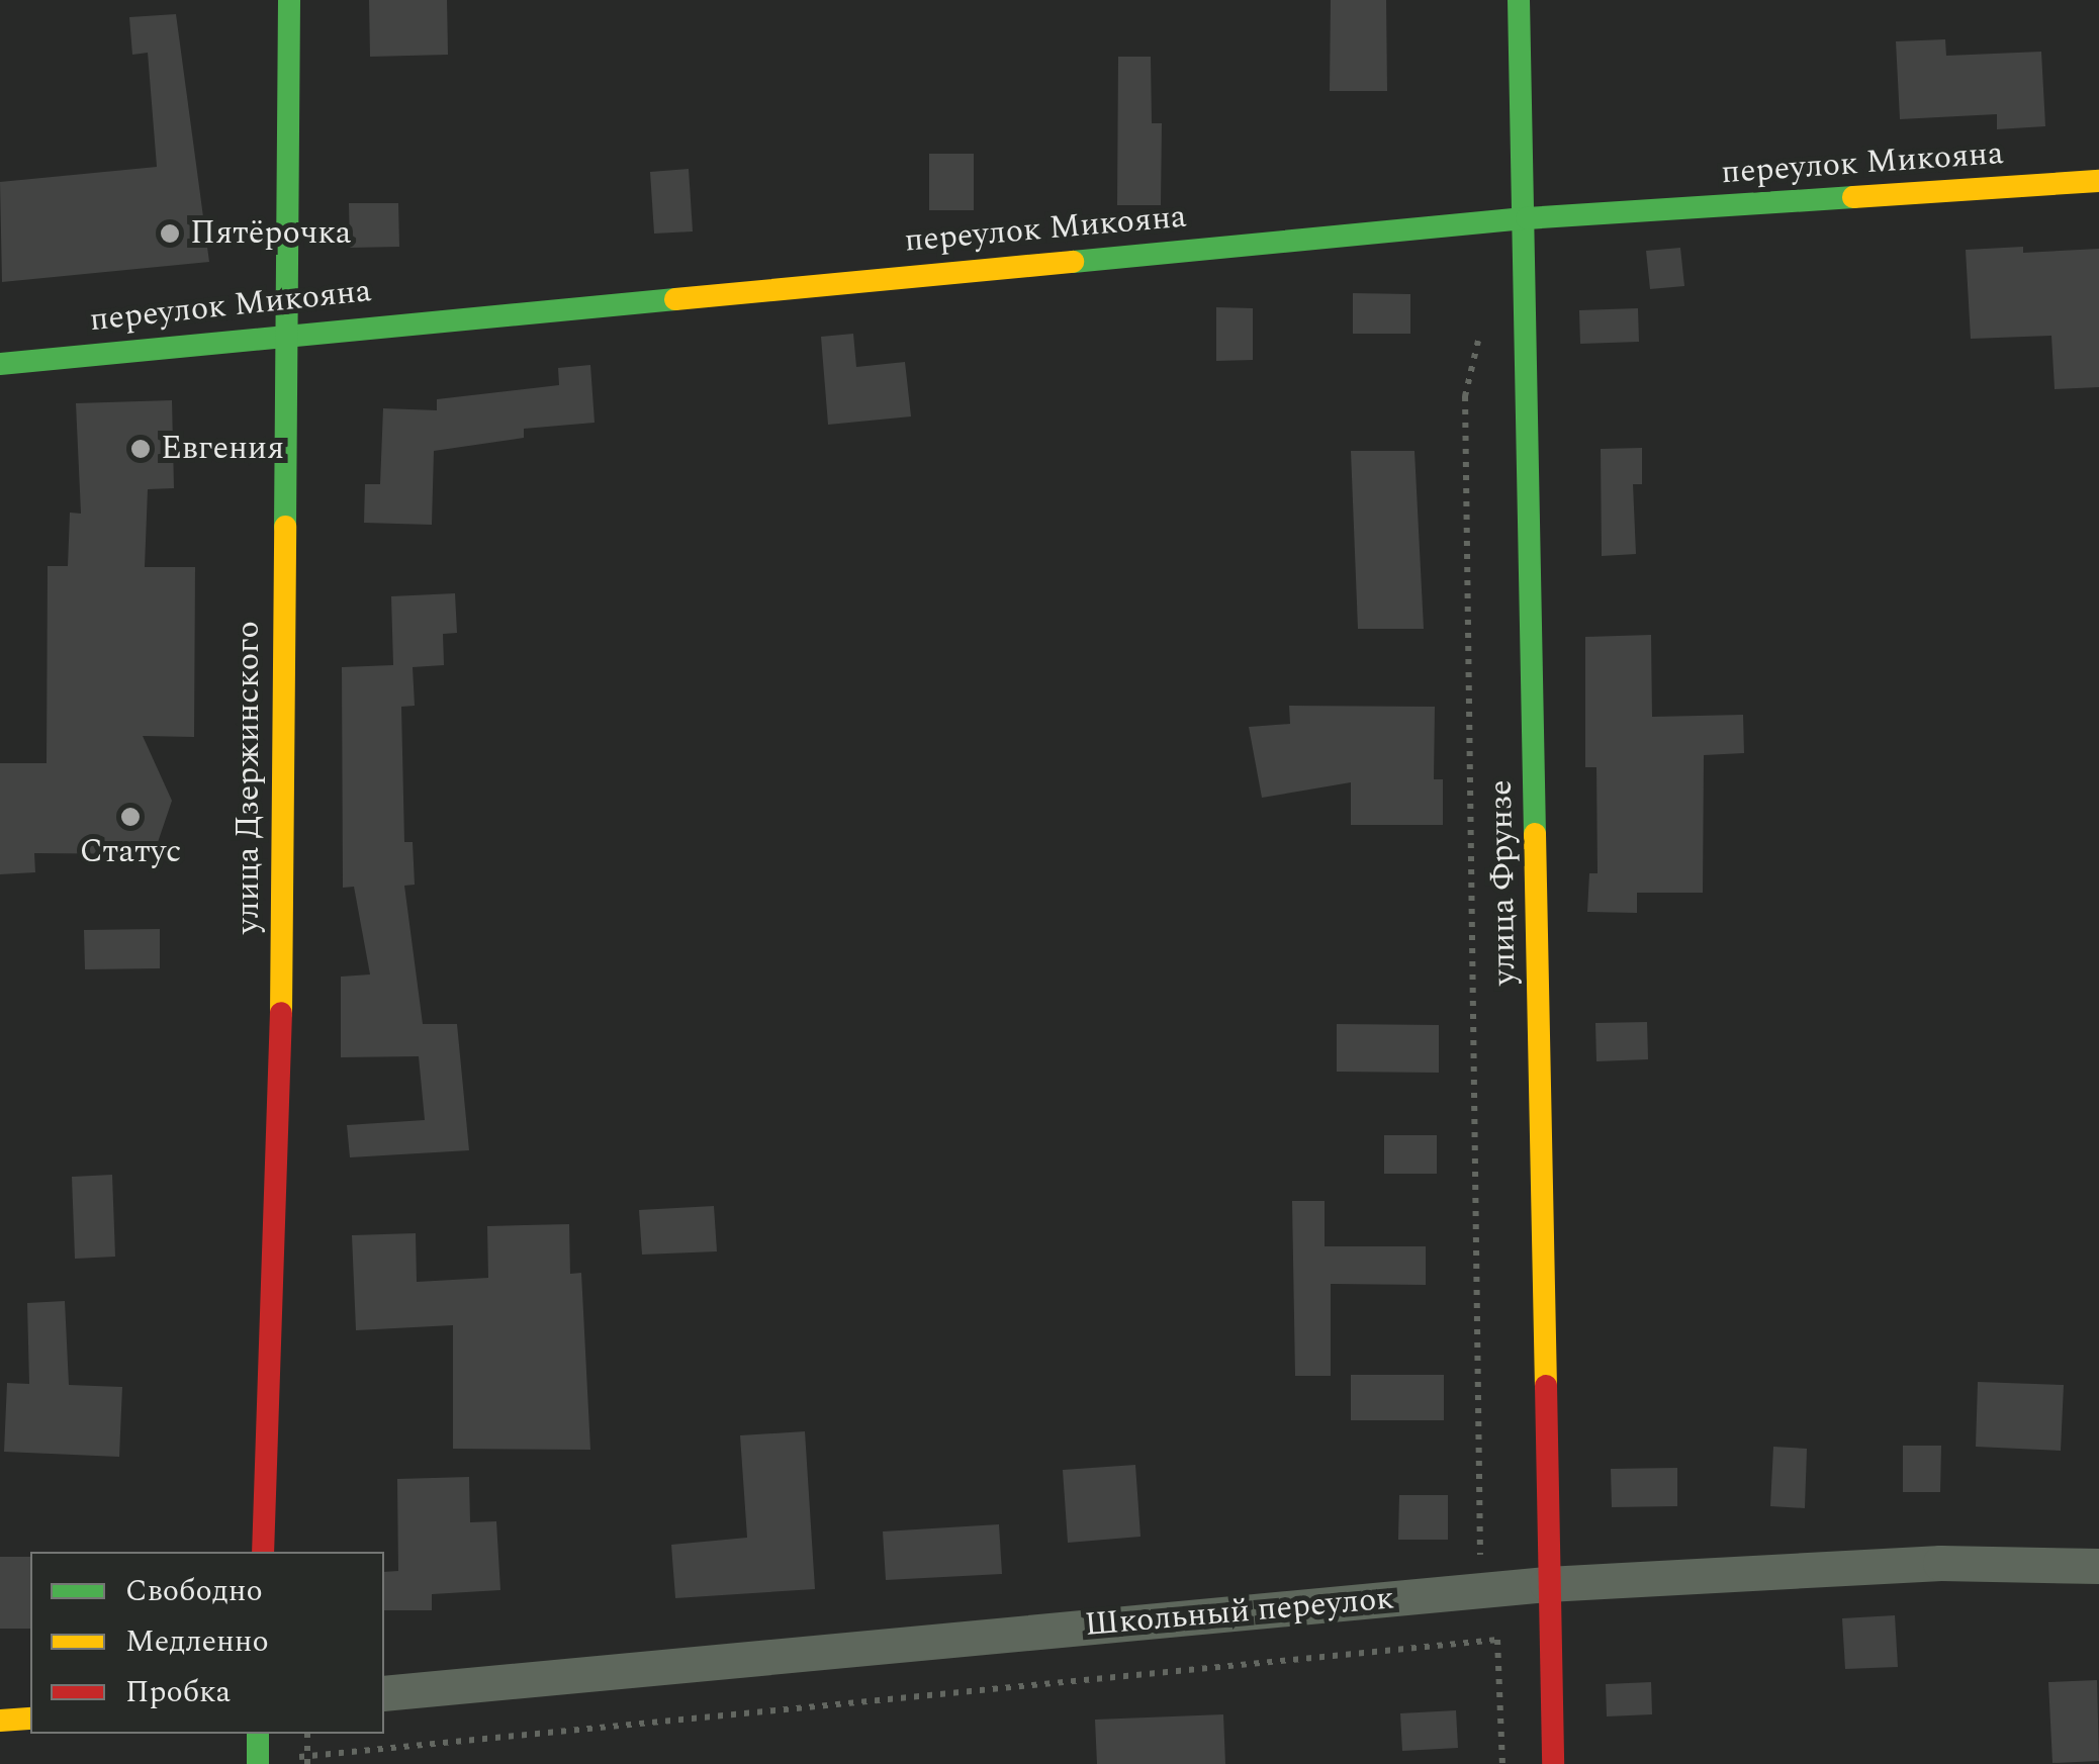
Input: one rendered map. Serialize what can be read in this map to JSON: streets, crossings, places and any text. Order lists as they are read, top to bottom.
{
  "streets": {
    "street": [
      "переулок Микояна",
      "улица Дзержинского",
      "улица Фрунзе",
      "Школьный переулок"
    ]
  },
  "crossings": [
    ["переулок Микояна", "улица Дзержинского"],
    ["переулок Микояна", "улица Фрунзе"],
    ["улица Фрунзе", "Школьный переулок"]
  ],
  "places": ["Пятёрочка", "Евгения", "Статус"],
  "legend": ["Свободно", "Медленно", "Пробка"]
}
